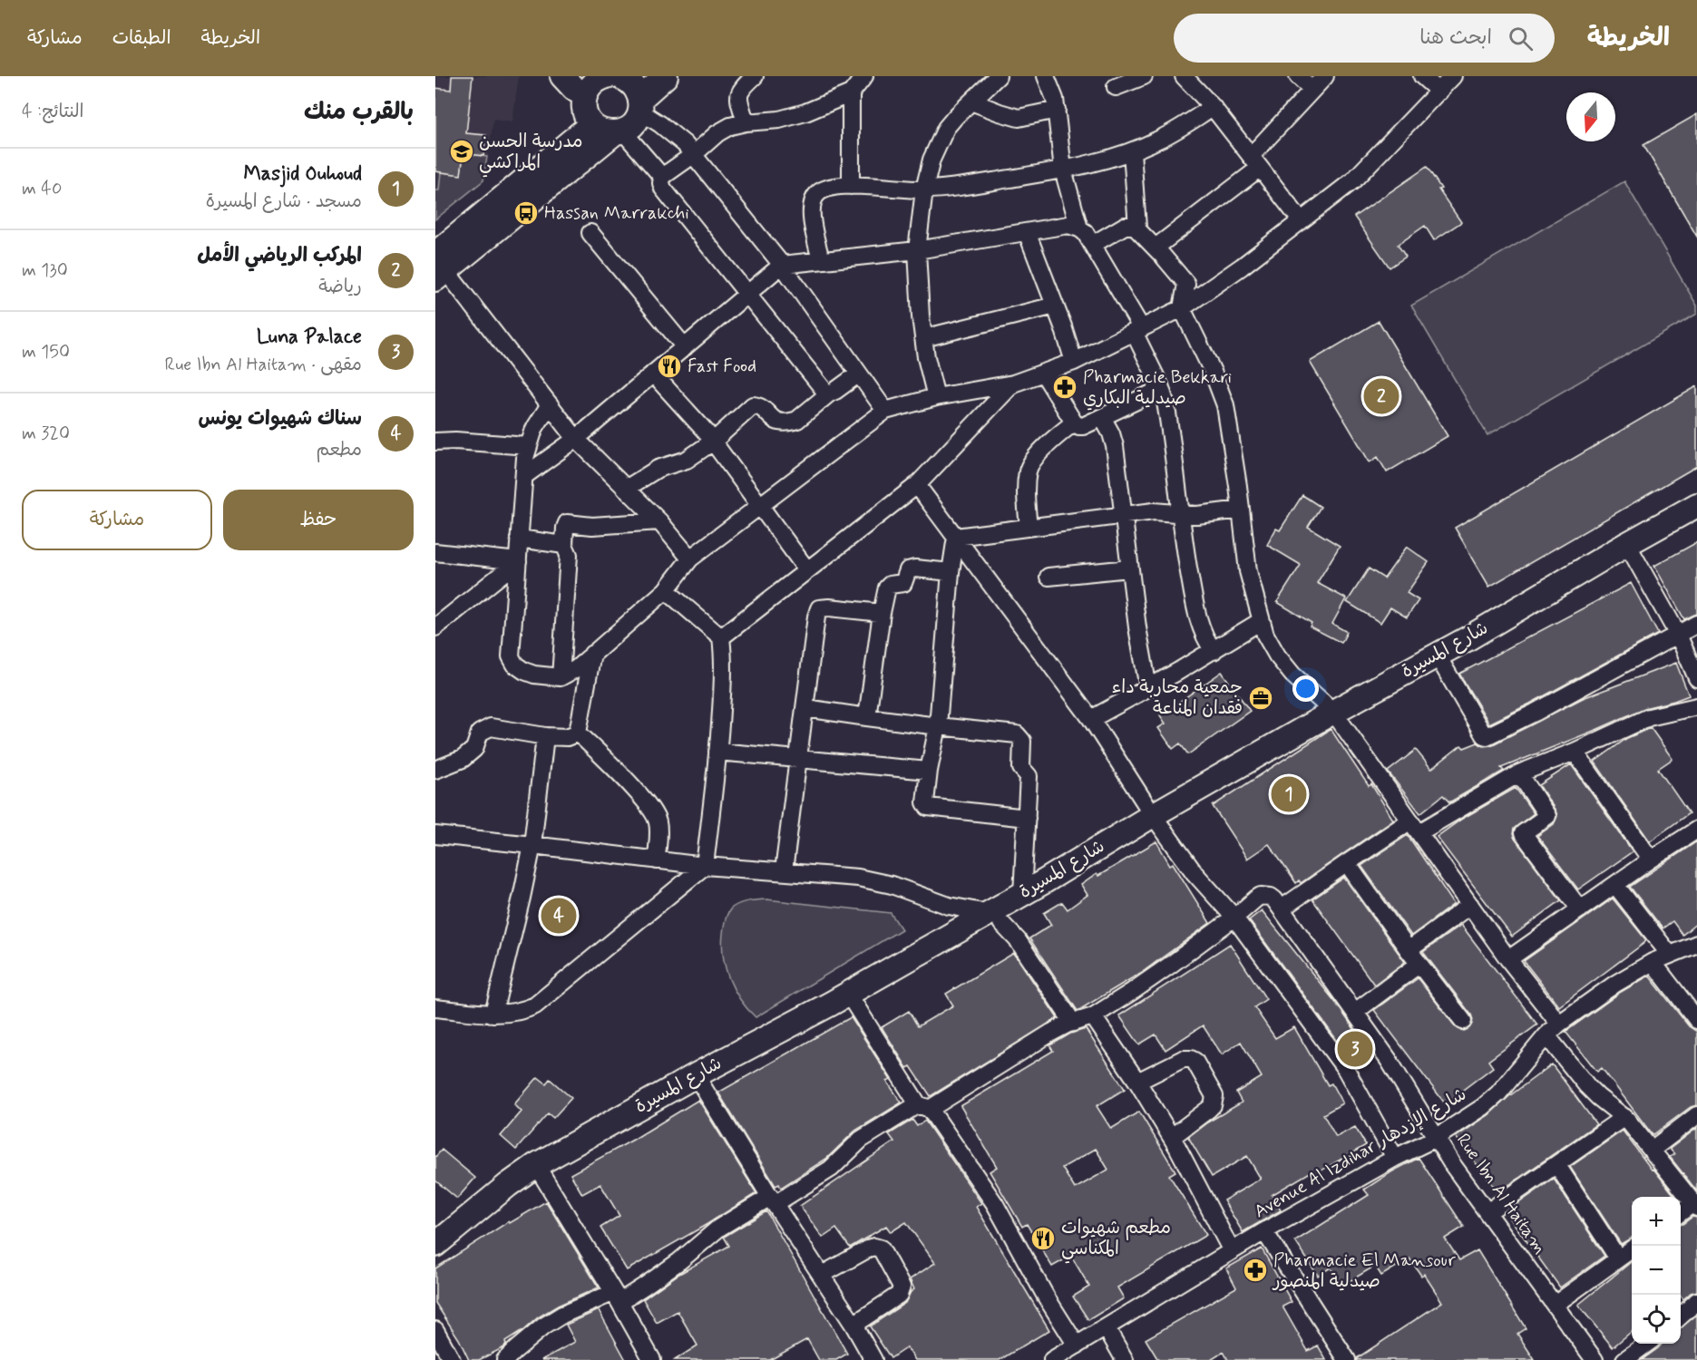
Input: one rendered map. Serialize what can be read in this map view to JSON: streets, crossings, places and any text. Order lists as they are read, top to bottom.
{
  "streets": {
    "street": ["شارع المسيرة", "Avenue Al Izdihar شارع الإزدهار", "Rue Ibn Al Haitam"]
  },
  "crossings": [
    ["Avenue Al Izdihar شارع الإزدهار", "Rue Ibn Al Haitam"]
  ],
  "places": {
    "school or university": ["مدرسة الحسن المراكشي"],
    "bus stop": ["Hassan Marrakchi"],
    "restaurant": ["Fast Food", "مطعم شهيوات المكناسي"],
    "pharmacy": ["Pharmacie Bekkari صيدلية البكاري", "Pharmacie El Mansour صيدلية المنصور"],
    "office": ["جمعية محاربة داء فقدان المناعة"]
  },
  "north": "bottom",
  "page": {
    "header": "الخريطة",
    "search": "ابحث هنا",
    "nav": ["الخريطة", "الطبقات", "مشاركة"],
    "heading": ["بالقرب منك", "النتائج: 4"],
    "list": [
      {
        "mark": "1",
        "name": "Masjid Ouhoud",
        "note": "مسجد · شارع المسيرة",
        "value": "40 m"
      },
      {
        "mark": "2",
        "name": "المركب الرياضي الأمل",
        "note": "رياضة",
        "value": "130 m"
      },
      {
        "mark": "3",
        "name": "Luna Palace",
        "note": "مقهى · Rue Ibn Al Haitam",
        "value": "150 m"
      },
      {
        "mark": "4",
        "name": "سناك شهيوات يونس",
        "note": "مطعم",
        "value": "320 m"
      }
    ],
    "pins": [
      "2",
      "1",
      "4",
      "3"
    ],
    "buttons": ["حفظ", "مشاركة"],
    "map_buttons": ["+", "−"]
  }
}
